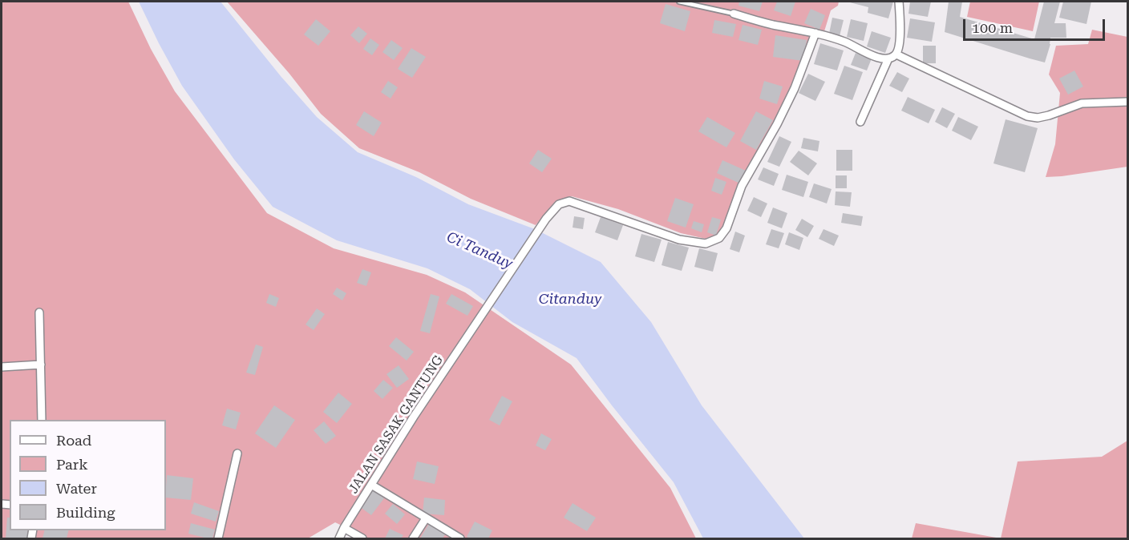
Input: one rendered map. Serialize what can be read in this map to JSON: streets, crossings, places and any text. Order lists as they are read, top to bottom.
{
  "streets": {
    "street": ["JALAN SASAK GANTUNG"]
  },
  "water": ["Ci Tanduy", "Citanduy"],
  "legend": [
    "Road",
    "Park",
    "Water",
    "Building"
  ],
  "scale_bar": "100 m"
}
